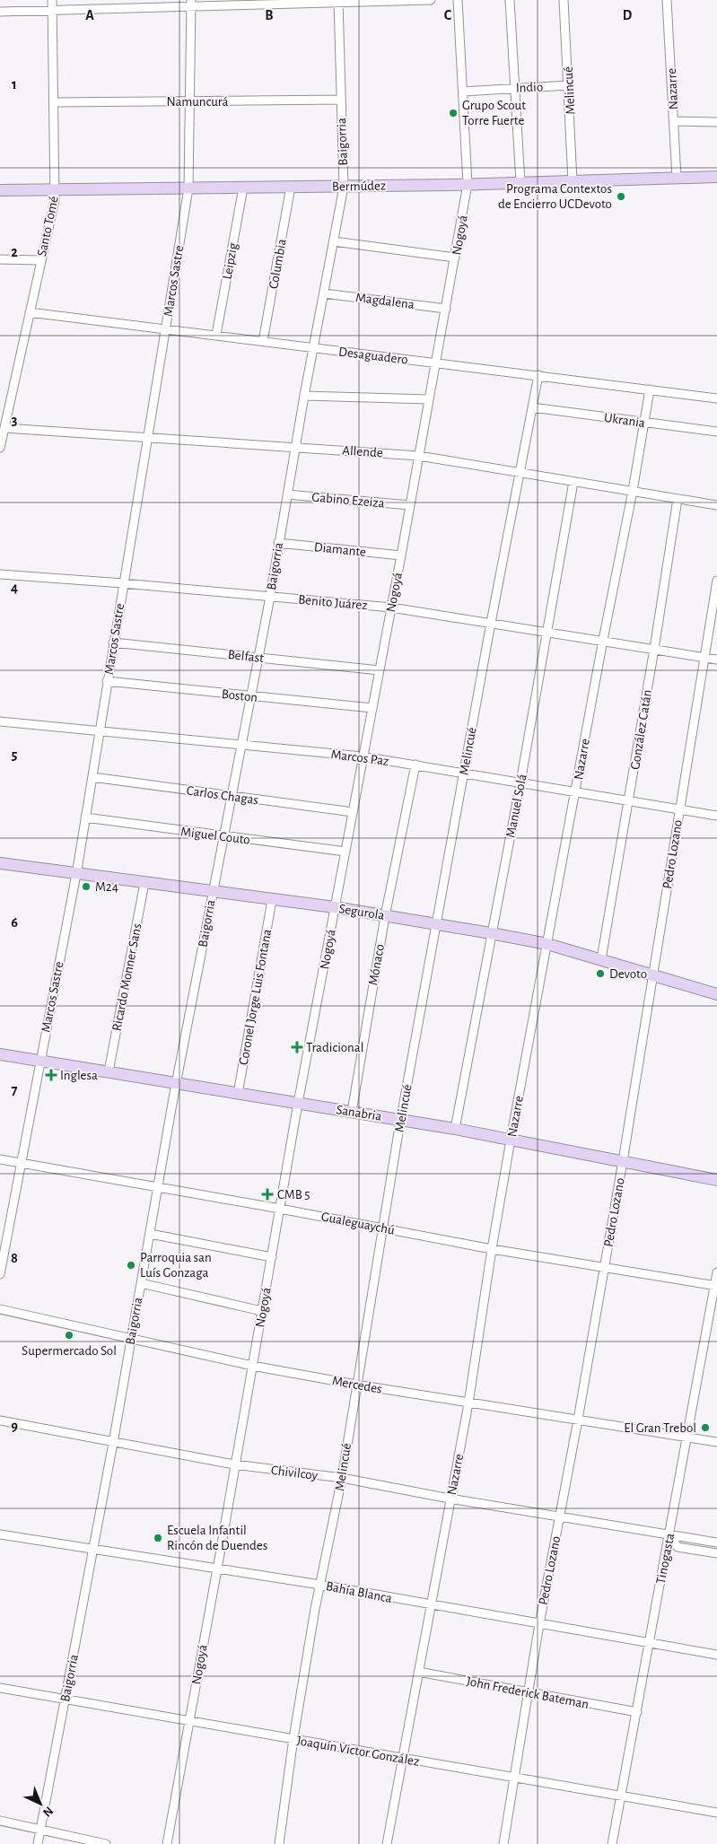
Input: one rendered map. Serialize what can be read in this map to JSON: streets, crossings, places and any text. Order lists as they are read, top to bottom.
{
  "streets": {
    "street": [
      "Indio",
      "Nazarre",
      "Melincué",
      "Namuncurá",
      "Baigorria",
      "Bermúdez",
      "Santo Tomé",
      "Nogoyá",
      "Leipzig",
      "Columbia",
      "Marcos Sastre",
      "Magdalena",
      "Desaguadero",
      "Ukrania",
      "Allende",
      "Gabino Ezeiza",
      "Diamante",
      "Benito Juárez",
      "Belfast",
      "Boston",
      "González Catán",
      "Marcos Paz",
      "Carlos Chagas",
      "Manuel Solá",
      "Miguel Couto",
      "Pedro Lozano",
      "Segurola",
      "Mónaco",
      "Ricardo Monner Sans",
      "Coronel Jorge Luis Fontana",
      "Sanabria",
      "Gualeguaychú",
      "Mercedes",
      "Chivilcoy",
      "Tinogasta",
      "Bahía Blanca",
      "John Frederick Bateman",
      "Joaquín Victor González"
    ]
  },
  "crossings": [
    ["Indio", "Melincué"],
    ["Indio", "Nogoyá"],
    ["Nazarre", "Bermúdez"],
    ["Nazarre", "Desaguadero"],
    ["Nazarre", "Ukrania"],
    ["Nazarre", "Allende"],
    ["Nazarre", "Benito Juárez"],
    ["Nazarre", "Marcos Paz"],
    ["Nazarre", "Segurola"],
    ["Nazarre", "Sanabria"],
    ["Nazarre", "Gualeguaychú"],
    ["Nazarre", "Mercedes"],
    ["Nazarre", "Chivilcoy"],
    ["Nazarre", "Bahía Blanca"],
    ["Nazarre", "John Frederick Bateman"],
    ["Nazarre", "Joaquín Victor González"],
    ["Melincué", "Bermúdez"],
    ["Melincué", "Desaguadero"],
    ["Melincué", "Ukrania"],
    ["Melincué", "Allende"],
    ["Melincué", "Benito Juárez"],
    ["Melincué", "Marcos Paz"],
    ["Melincué", "Segurola"],
    ["Melincué", "Sanabria"],
    ["Melincué", "Gualeguaychú"],
    ["Melincué", "Mercedes"],
    ["Melincué", "Chivilcoy"],
    ["Melincué", "Bahía Blanca"],
    ["Melincué", "Joaquín Victor González"],
    ["Namuncurá", "Baigorria"],
    ["Namuncurá", "Santo Tomé"],
    ["Namuncurá", "Marcos Sastre"],
    ["Baigorria", "Bermúdez"],
    ["Baigorria", "Magdalena"],
    ["Baigorria", "Desaguadero"],
    ["Baigorria", "Allende"],
    ["Baigorria", "Gabino Ezeiza"],
    ["Baigorria", "Diamante"],
    ["Baigorria", "Benito Juárez"],
    ["Baigorria", "Belfast"],
    ["Baigorria", "Boston"],
    ["Baigorria", "Marcos Paz"],
    ["Baigorria", "Carlos Chagas"],
    ["Baigorria", "Miguel Couto"],
    ["Baigorria", "Segurola"],
    ["Baigorria", "Sanabria"],
    ["Baigorria", "Gualeguaychú"],
    ["Baigorria", "Mercedes"],
    ["Baigorria", "Chivilcoy"],
    ["Baigorria", "Bahía Blanca"],
    ["Baigorria", "Joaquín Victor González"],
    ["Bermúdez", "Santo Tomé"],
    ["Bermúdez", "Nogoyá"],
    ["Bermúdez", "Leipzig"],
    ["Bermúdez", "Columbia"],
    ["Bermúdez", "Marcos Sastre"],
    ["Santo Tomé", "Desaguadero"],
    ["Santo Tomé", "Allende"],
    ["Nogoyá", "Magdalena"],
    ["Nogoyá", "Desaguadero"],
    ["Nogoyá", "Allende"],
    ["Nogoyá", "Gabino Ezeiza"],
    ["Nogoyá", "Diamante"],
    ["Nogoyá", "Benito Juárez"],
    ["Nogoyá", "Belfast"],
    ["Nogoyá", "Boston"],
    ["Nogoyá", "Marcos Paz"],
    ["Nogoyá", "Carlos Chagas"],
    ["Nogoyá", "Miguel Couto"],
    ["Nogoyá", "Segurola"],
    ["Nogoyá", "Sanabria"],
    ["Nogoyá", "Gualeguaychú"],
    ["Nogoyá", "Mercedes"],
    ["Nogoyá", "Chivilcoy"],
    ["Nogoyá", "Bahía Blanca"],
    ["Nogoyá", "Joaquín Victor González"],
    ["Leipzig", "Desaguadero"],
    ["Columbia", "Desaguadero"],
    ["Marcos Sastre", "Desaguadero"],
    ["Marcos Sastre", "Allende"],
    ["Marcos Sastre", "Benito Juárez"],
    ["Marcos Sastre", "Belfast"],
    ["Marcos Sastre", "Boston"],
    ["Marcos Sastre", "Marcos Paz"],
    ["Marcos Sastre", "Carlos Chagas"],
    ["Marcos Sastre", "Miguel Couto"],
    ["Marcos Sastre", "Segurola"],
    ["Marcos Sastre", "Sanabria"],
    ["Marcos Sastre", "Gualeguaychú"],
    ["Allende", "González Catán"],
    ["Allende", "Manuel Solá"],
    ["Benito Juárez", "González Catán"],
    ["Benito Juárez", "Manuel Solá"],
    ["Benito Juárez", "Pedro Lozano"],
    ["González Catán", "Marcos Paz"],
    ["González Catán", "Segurola"],
    ["Marcos Paz", "Manuel Solá"],
    ["Marcos Paz", "Pedro Lozano"],
    ["Marcos Paz", "Mónaco"],
    ["Manuel Solá", "Segurola"],
    ["Manuel Solá", "Sanabria"],
    ["Pedro Lozano", "Segurola"],
    ["Pedro Lozano", "Sanabria"],
    ["Pedro Lozano", "Gualeguaychú"],
    ["Pedro Lozano", "Mercedes"],
    ["Pedro Lozano", "Chivilcoy"],
    ["Pedro Lozano", "Bahía Blanca"],
    ["Pedro Lozano", "John Frederick Bateman"],
    ["Pedro Lozano", "Joaquín Victor González"],
    ["Segurola", "Mónaco"],
    ["Segurola", "Ricardo Monner Sans"],
    ["Segurola", "Coronel Jorge Luis Fontana"],
    ["Mónaco", "Sanabria"],
    ["Ricardo Monner Sans", "Sanabria"],
    ["Coronel Jorge Luis Fontana", "Sanabria"],
    ["Gualeguaychú", "Tinogasta"],
    ["Mercedes", "Tinogasta"],
    ["Chivilcoy", "Tinogasta"],
    ["Tinogasta", "Bahía Blanca"],
    ["Tinogasta", "John Frederick Bateman"],
    ["Tinogasta", "Joaquín Victor González"]
  ],
  "places": {
    "other": [
      "Grupo Scout Torre Fuerte",
      "Programa Contextos de Encierro UCDevoto",
      "M24",
      "Devoto",
      "Parroquia san Luís Gonzaga",
      "Supermercado Sol",
      "El Gran Trebol",
      "Escuela Infantil Rincón de Duendes"
    ],
    "health": ["Tradicional", "Inglesa", "CMB 5"]
  },
  "north": "bottom right",
  "grid": {
    "columns": [
      "A",
      "B",
      "C",
      "D"
    ],
    "rows": [
      "1",
      "2",
      "3",
      "4",
      "5",
      "6",
      "7",
      "8",
      "9"
    ]
  }
}
